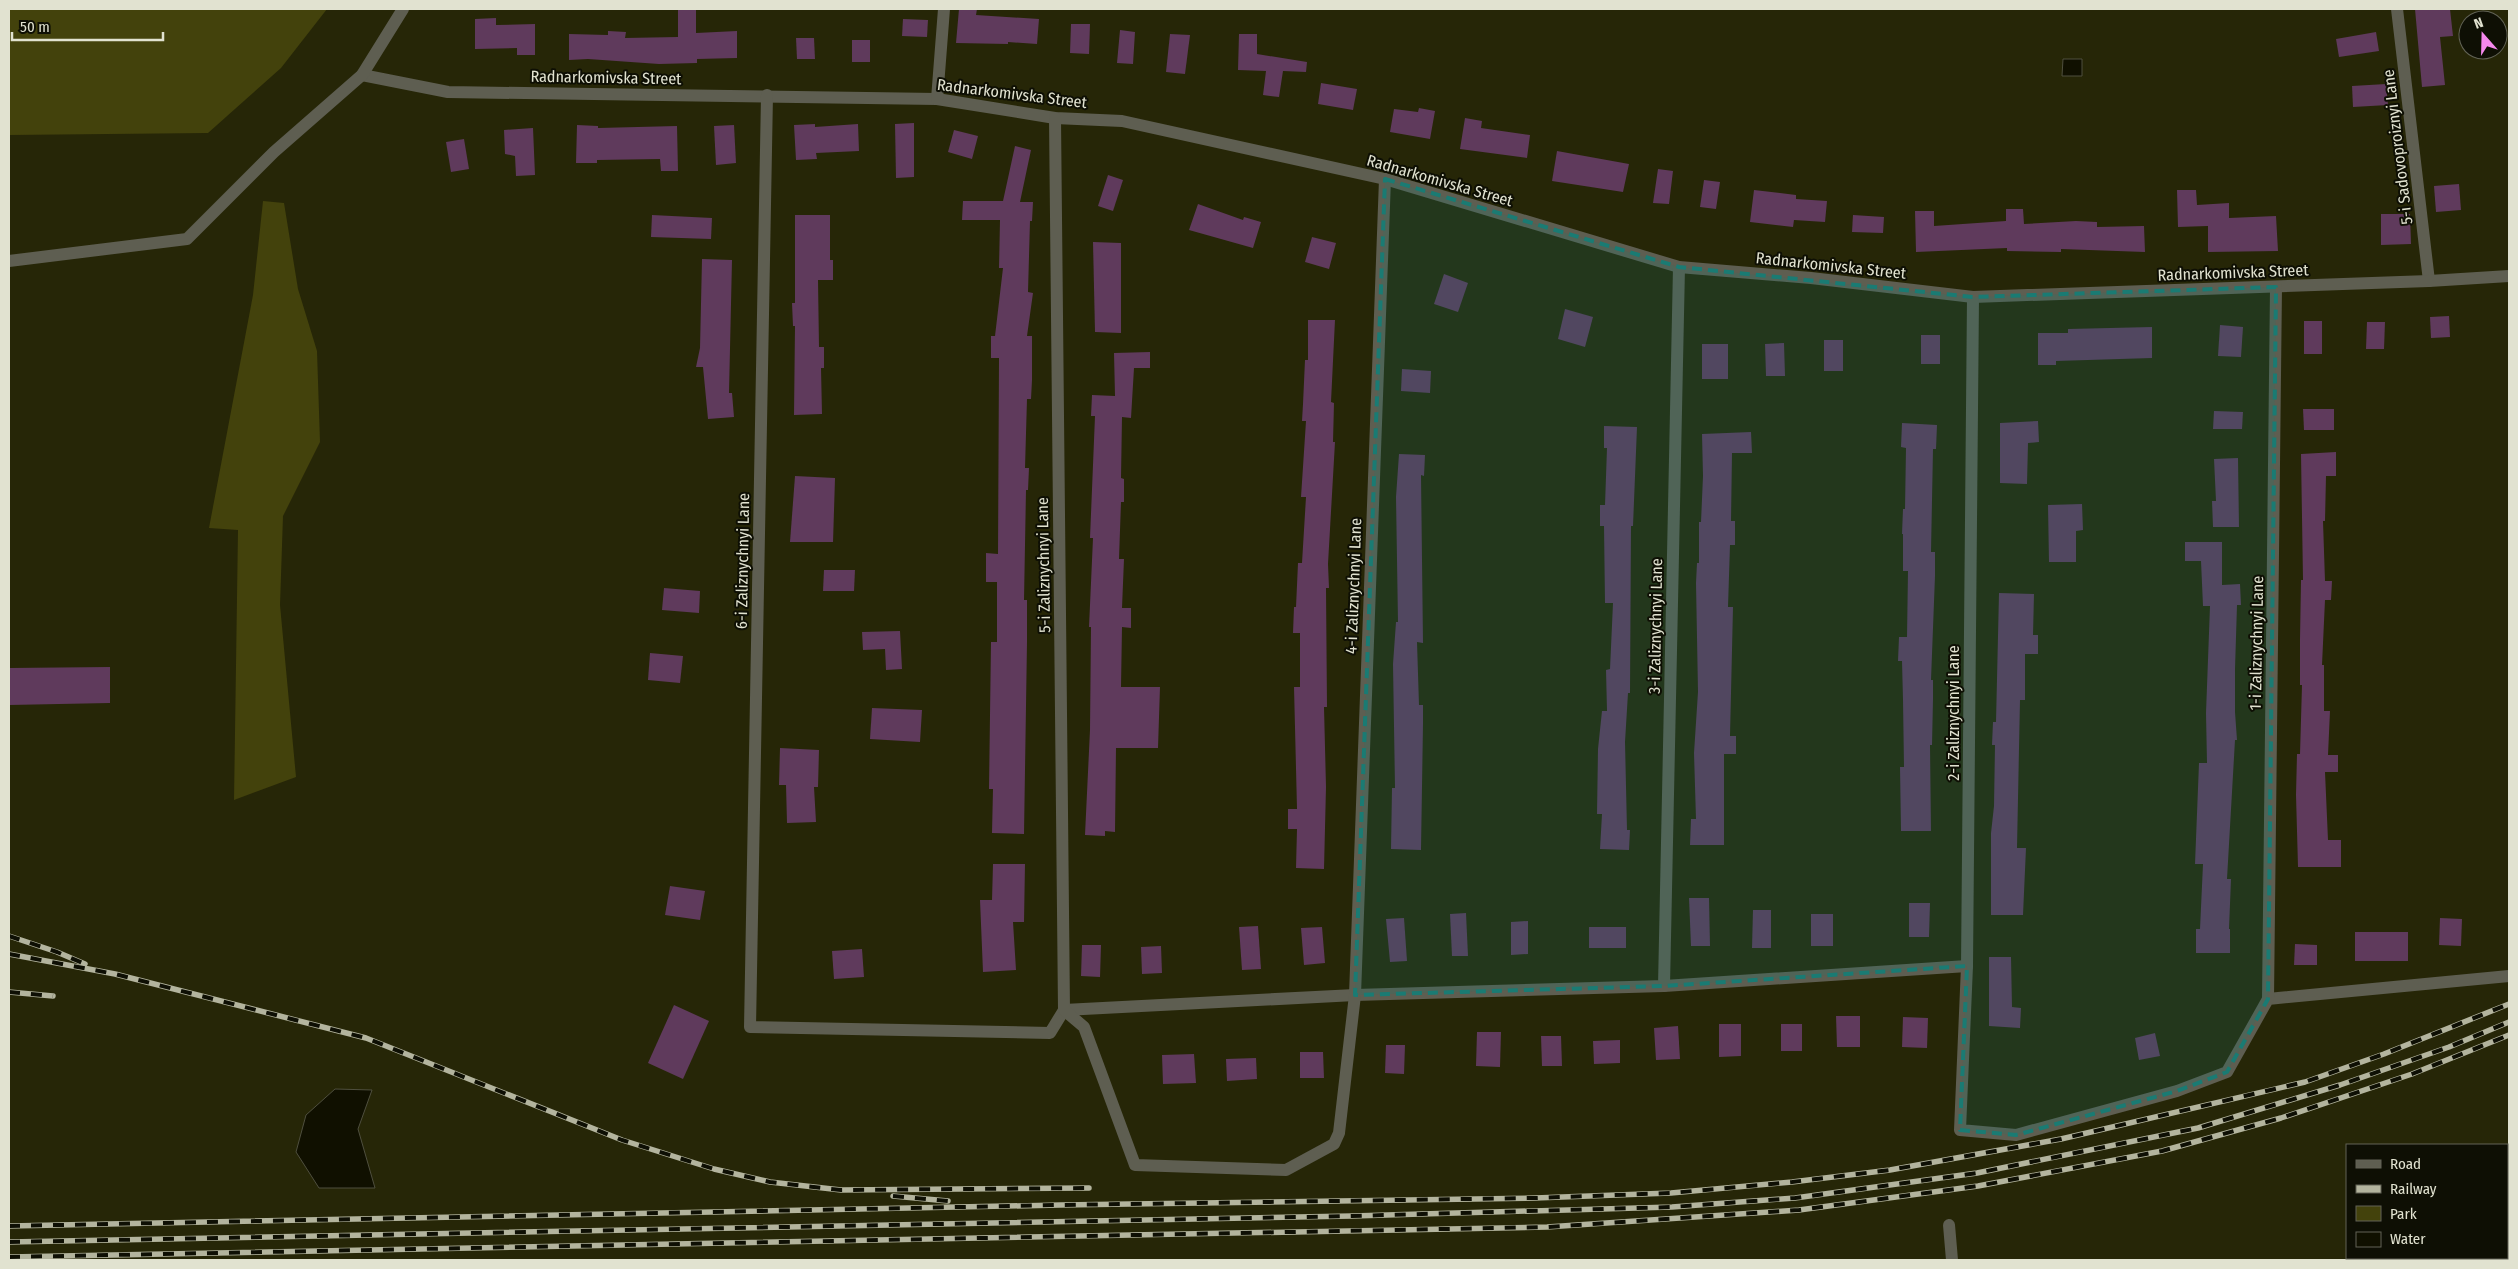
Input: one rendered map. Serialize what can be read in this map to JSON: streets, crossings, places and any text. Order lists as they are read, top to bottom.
{
  "streets": {
    "street": [
      "Radnarkomivska Street",
      "5-i Sadovoproiznyi Lane",
      "6-i Zaliznychnyi Lane",
      "5-i Zaliznychnyi Lane",
      "4-i Zaliznychnyi Lane",
      "3-i Zaliznychnyi Lane",
      "1-i Zaliznychnyi Lane",
      "2-i Zaliznychnyi Lane"
    ]
  },
  "crossings": [
    ["Radnarkomivska Street", "5-i Sadovoproiznyi Lane"],
    ["Radnarkomivska Street", "6-i Zaliznychnyi Lane"],
    ["Radnarkomivska Street", "5-i Zaliznychnyi Lane"],
    ["Radnarkomivska Street", "4-i Zaliznychnyi Lane"],
    ["Radnarkomivska Street", "3-i Zaliznychnyi Lane"],
    ["Radnarkomivska Street", "1-i Zaliznychnyi Lane"],
    ["Radnarkomivska Street", "2-i Zaliznychnyi Lane"],
    ["6-i Zaliznychnyi Lane", "5-i Zaliznychnyi Lane"],
    ["6-i Zaliznychnyi Lane", "4-i Zaliznychnyi Lane"],
    ["5-i Zaliznychnyi Lane", "4-i Zaliznychnyi Lane"],
    ["1-i Zaliznychnyi Lane", "2-i Zaliznychnyi Lane"]
  ],
  "legend": [
    "Road",
    "Railway",
    "Park",
    "Water"
  ],
  "scale_bar": "50 m",
  "north": "top"
}
